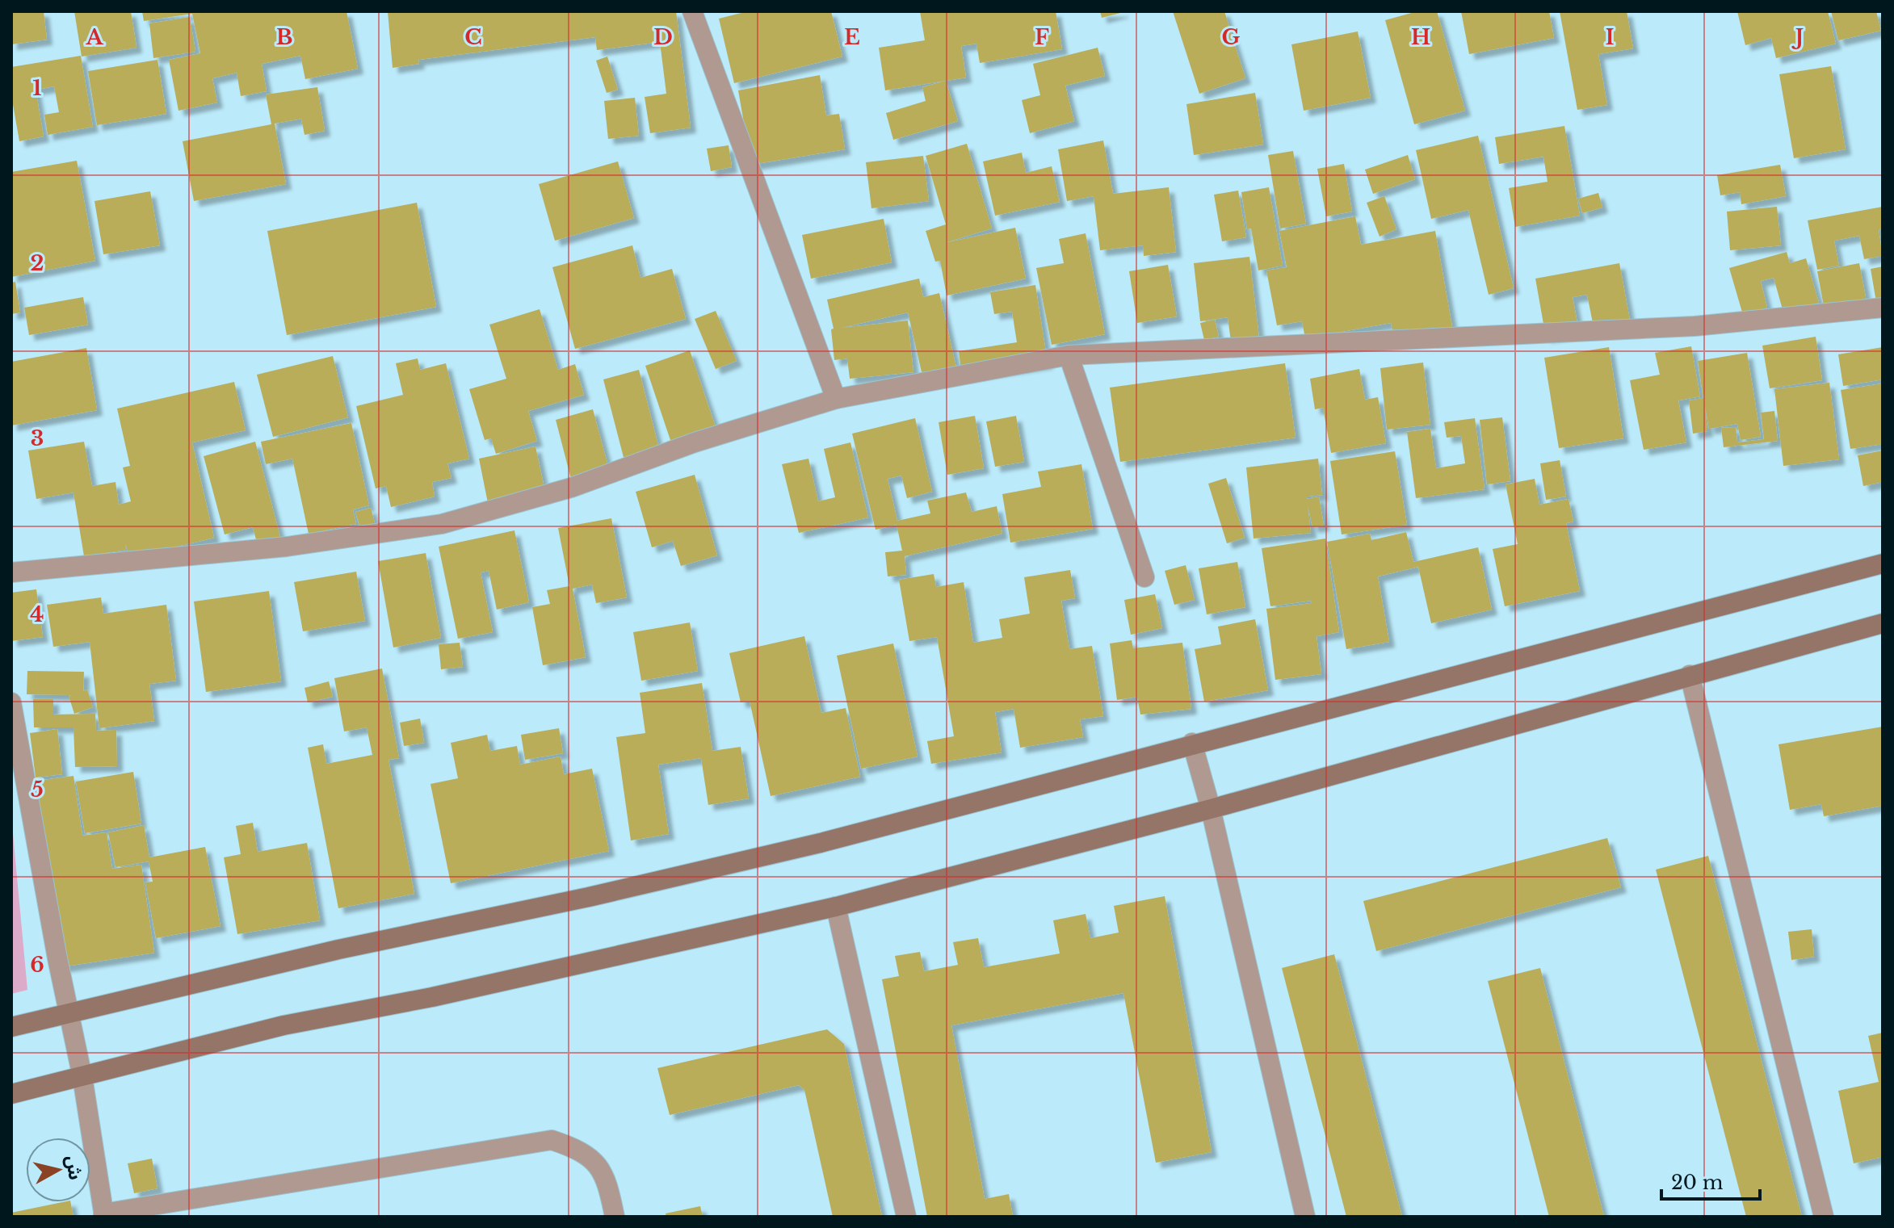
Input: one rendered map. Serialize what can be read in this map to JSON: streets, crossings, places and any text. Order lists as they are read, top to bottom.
{
  "scale_bar": "20 m",
  "north": "right",
  "grid": {
    "columns": [
      "A",
      "B",
      "C",
      "D",
      "E",
      "F",
      "G",
      "H",
      "I",
      "J"
    ],
    "rows": [
      "1",
      "2",
      "3",
      "4",
      "5",
      "6"
    ]
  }
}
